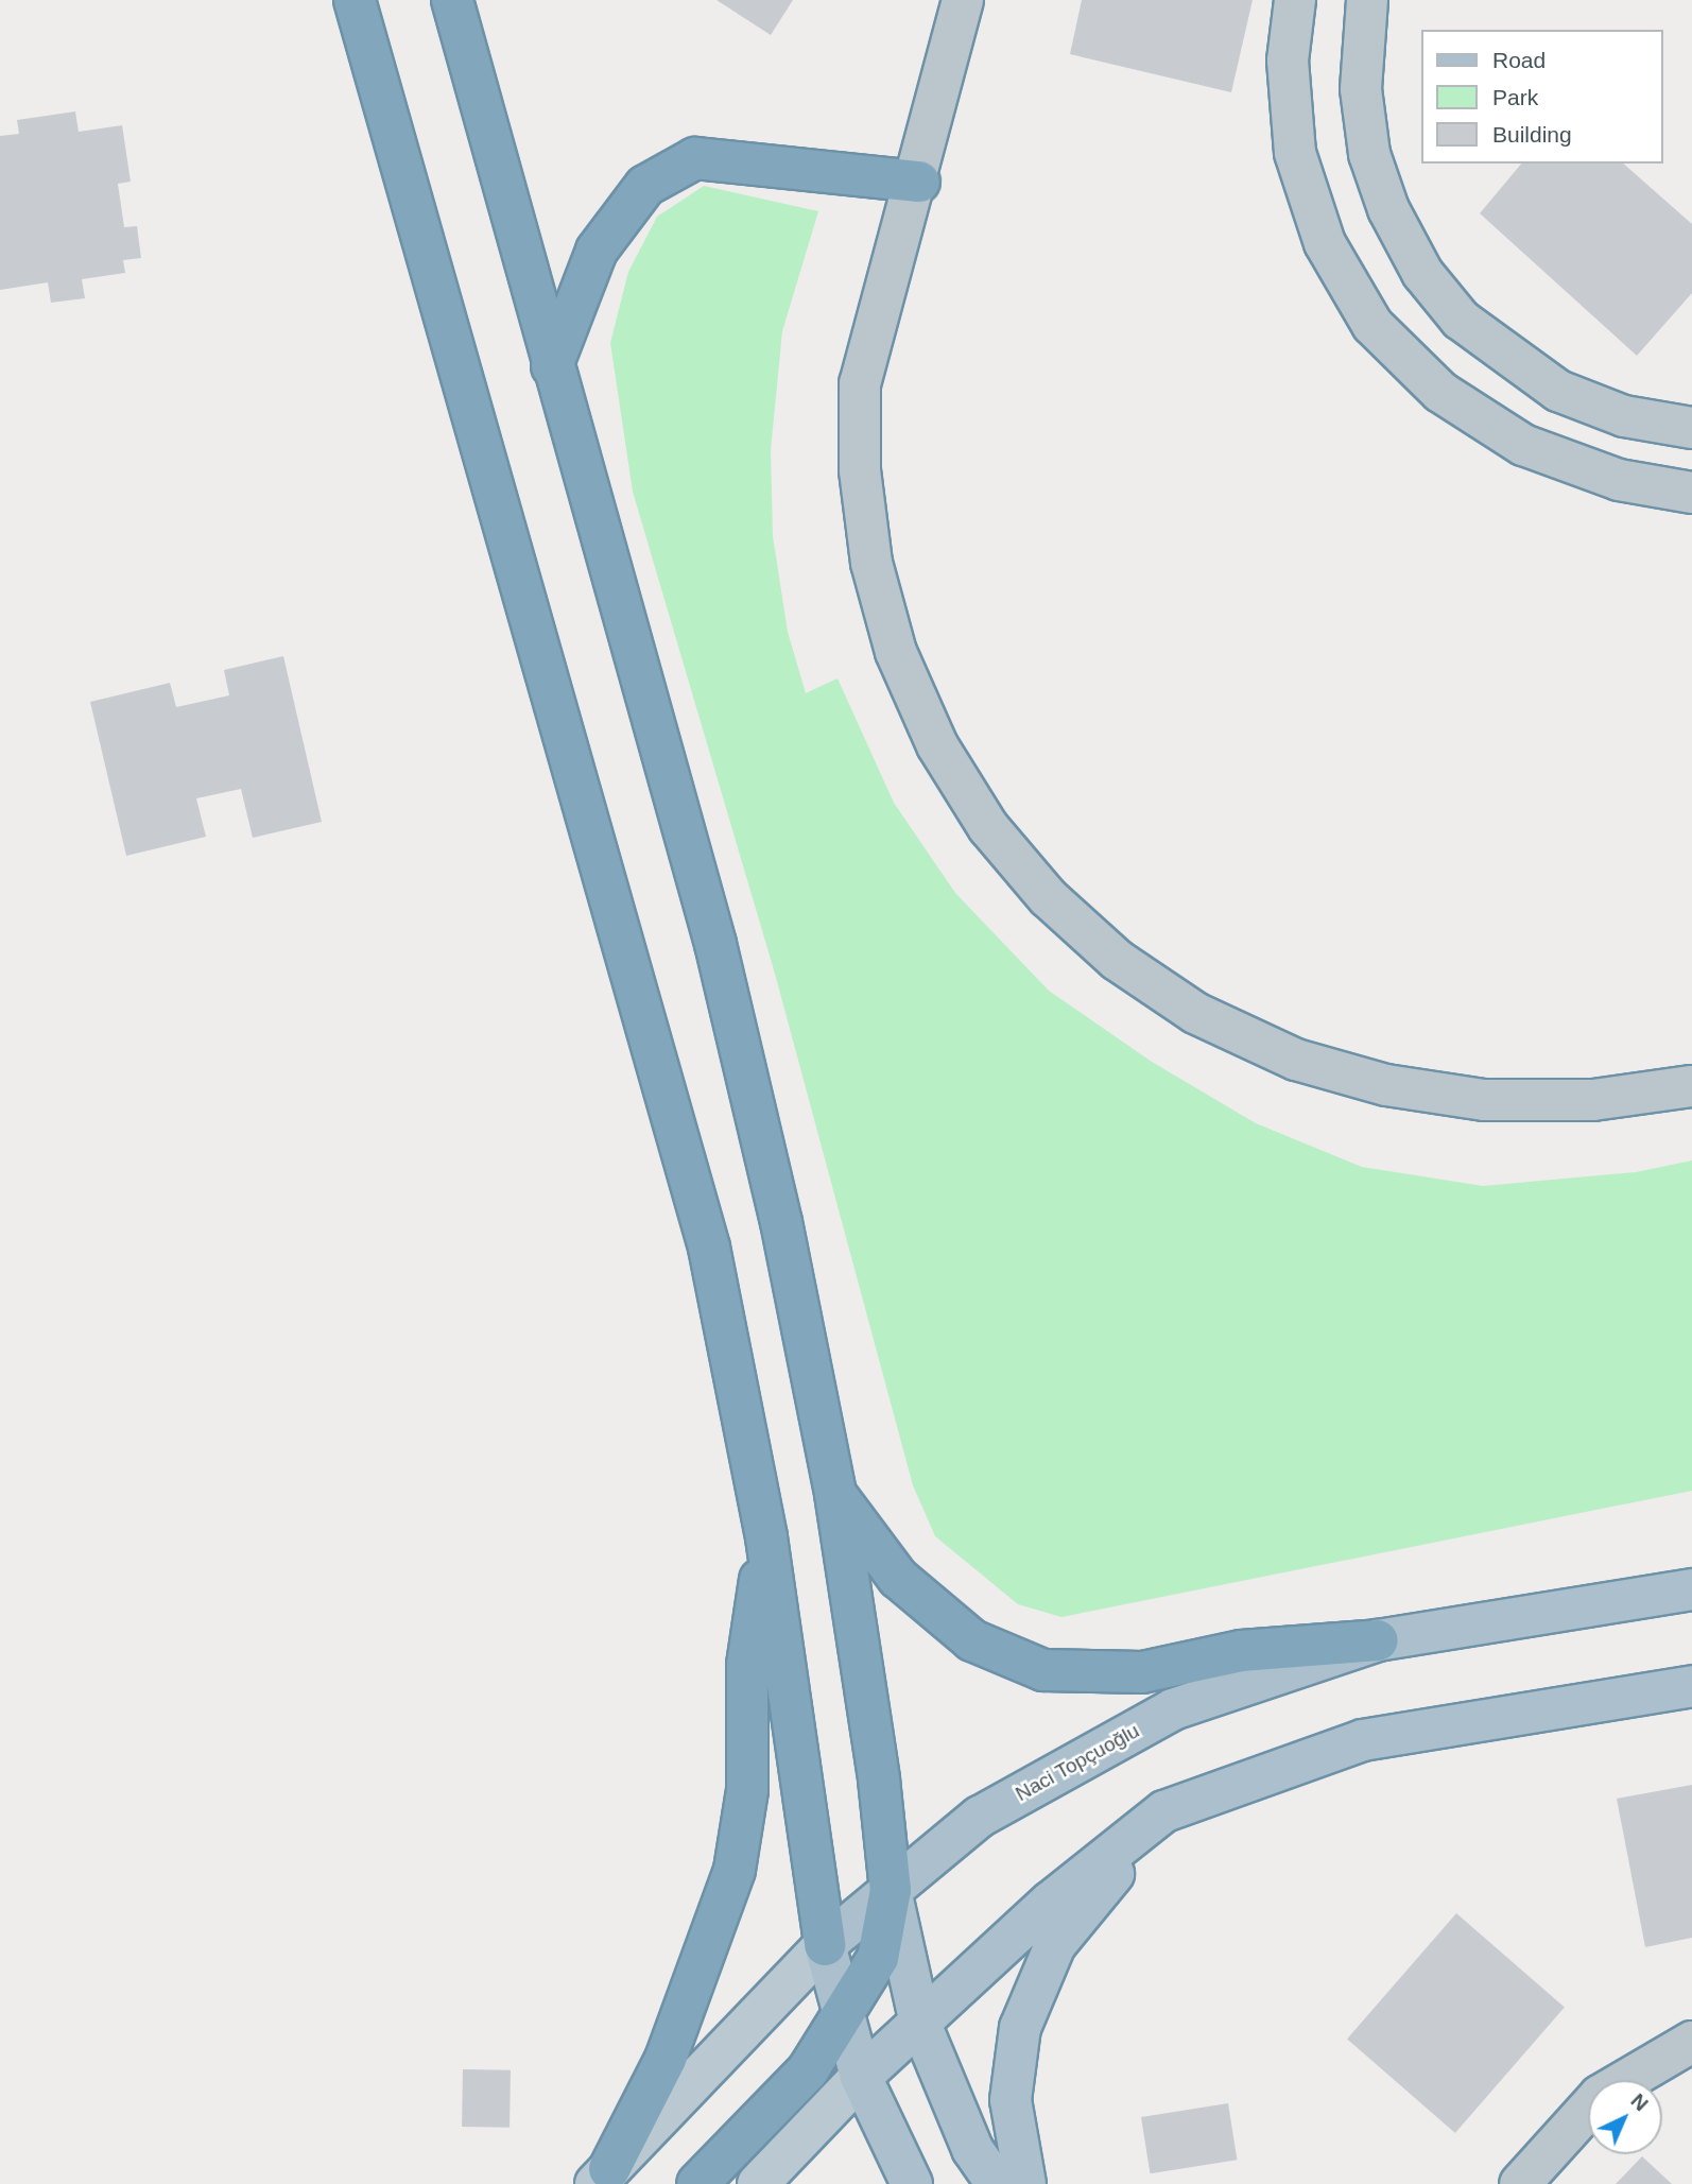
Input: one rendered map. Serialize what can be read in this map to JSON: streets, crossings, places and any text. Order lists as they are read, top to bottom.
{
  "streets": {
    "main road": ["Naci Topçuoğlu"]
  },
  "legend": ["Road", "Park", "Building"],
  "north": "top right"
}
